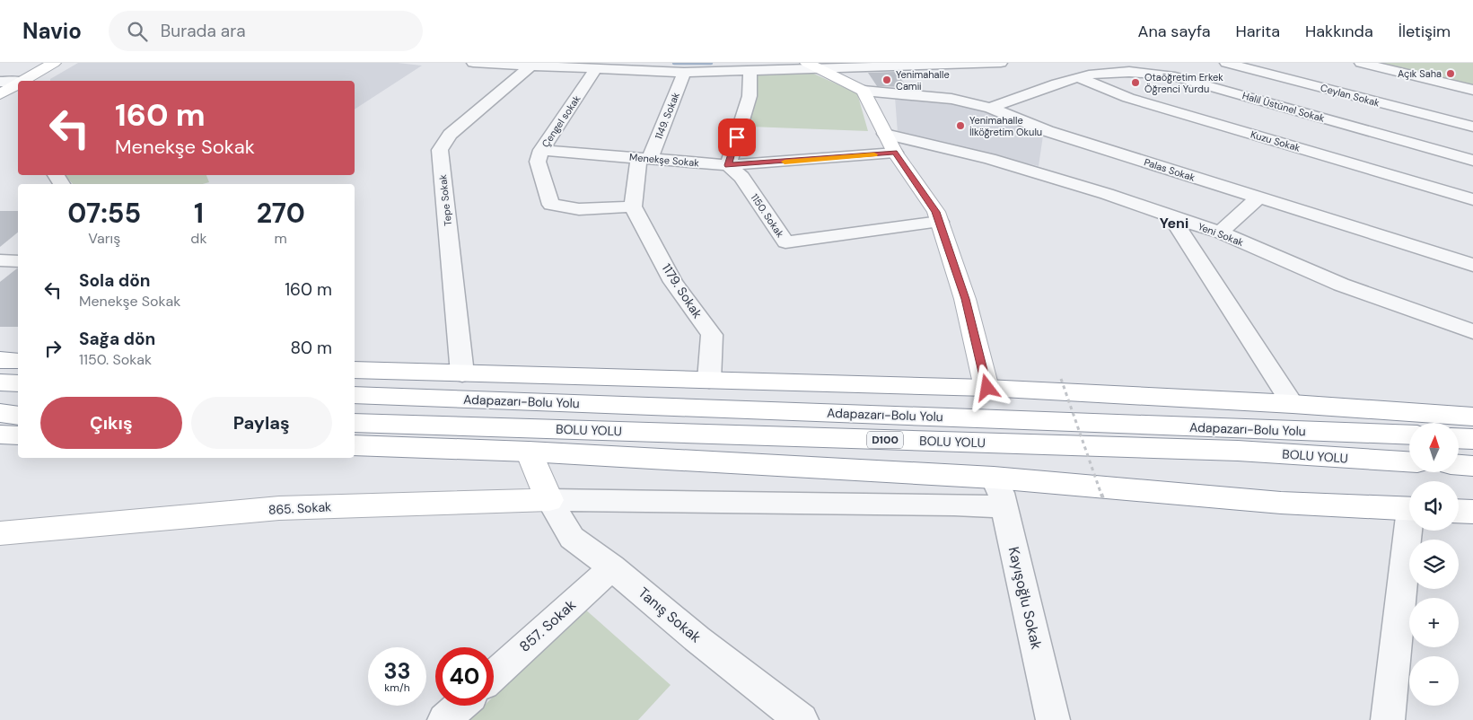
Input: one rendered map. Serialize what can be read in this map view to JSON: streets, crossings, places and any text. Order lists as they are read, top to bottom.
{
  "streets": {
    "main road": [
      "Adapazarı-Bolu Yolu",
      "BOLU YOLU",
      "D100",
      "865. Sokak"
    ],
    "street": [
      "Ceylan Sokak",
      "Halil Üstünel Sokak",
      "1149. Sokak",
      "Çengel sokak",
      "Kuzu Sokak",
      "Menekşe Sokak",
      "Palas Sokak",
      "Tepe Sokak",
      "1150. Sokak",
      "Yeni Sokak",
      "1179. Sokak",
      "Kayışoğlu Sokak",
      "Tanış Sokak",
      "857. Sokak"
    ]
  },
  "crossings": [
    ["Halil Üstünel Sokak", "Kuzu Sokak"],
    ["Halil Üstünel Sokak", "Palas Sokak"],
    ["1149. Sokak", "Menekşe Sokak"],
    ["Çengel sokak", "Menekşe Sokak"],
    ["Çengel sokak", "1179. Sokak"],
    ["Menekşe Sokak", "1150. Sokak"],
    ["865. Sokak", "Tanış Sokak"],
    ["Tanış Sokak", "857. Sokak"]
  ],
  "districts": ["Yeni"],
  "places": [
    "Açık Saha",
    "Yenimahalle Camii",
    "Otaöğretim Erkek Öğrenci Yurdu",
    "Yenimahalle İlköğretim Okulu"
  ],
  "north": "top",
  "page": {
    "header": "Navio",
    "search": "Burada ara",
    "nav": [
      "Ana sayfa",
      "Harita",
      "Hakkında",
      "İletişim"
    ],
    "turn": ["160 m", "Menekşe Sokak"],
    "eta": [
      "07:55",
      "Varış",
      "1",
      "dk",
      "270",
      "m"
    ],
    "list": [
      {
        "name": "Sola dön",
        "note": "Menekşe Sokak",
        "value": "160 m"
      },
      {
        "name": "Sağa dön",
        "note": "1150. Sokak",
        "value": "80 m"
      }
    ],
    "buttons": ["Çıkış", "Paylaş"],
    "map_buttons": ["+", "−"],
    "speed": "33 km/h",
    "limit": "40"
  }
}
